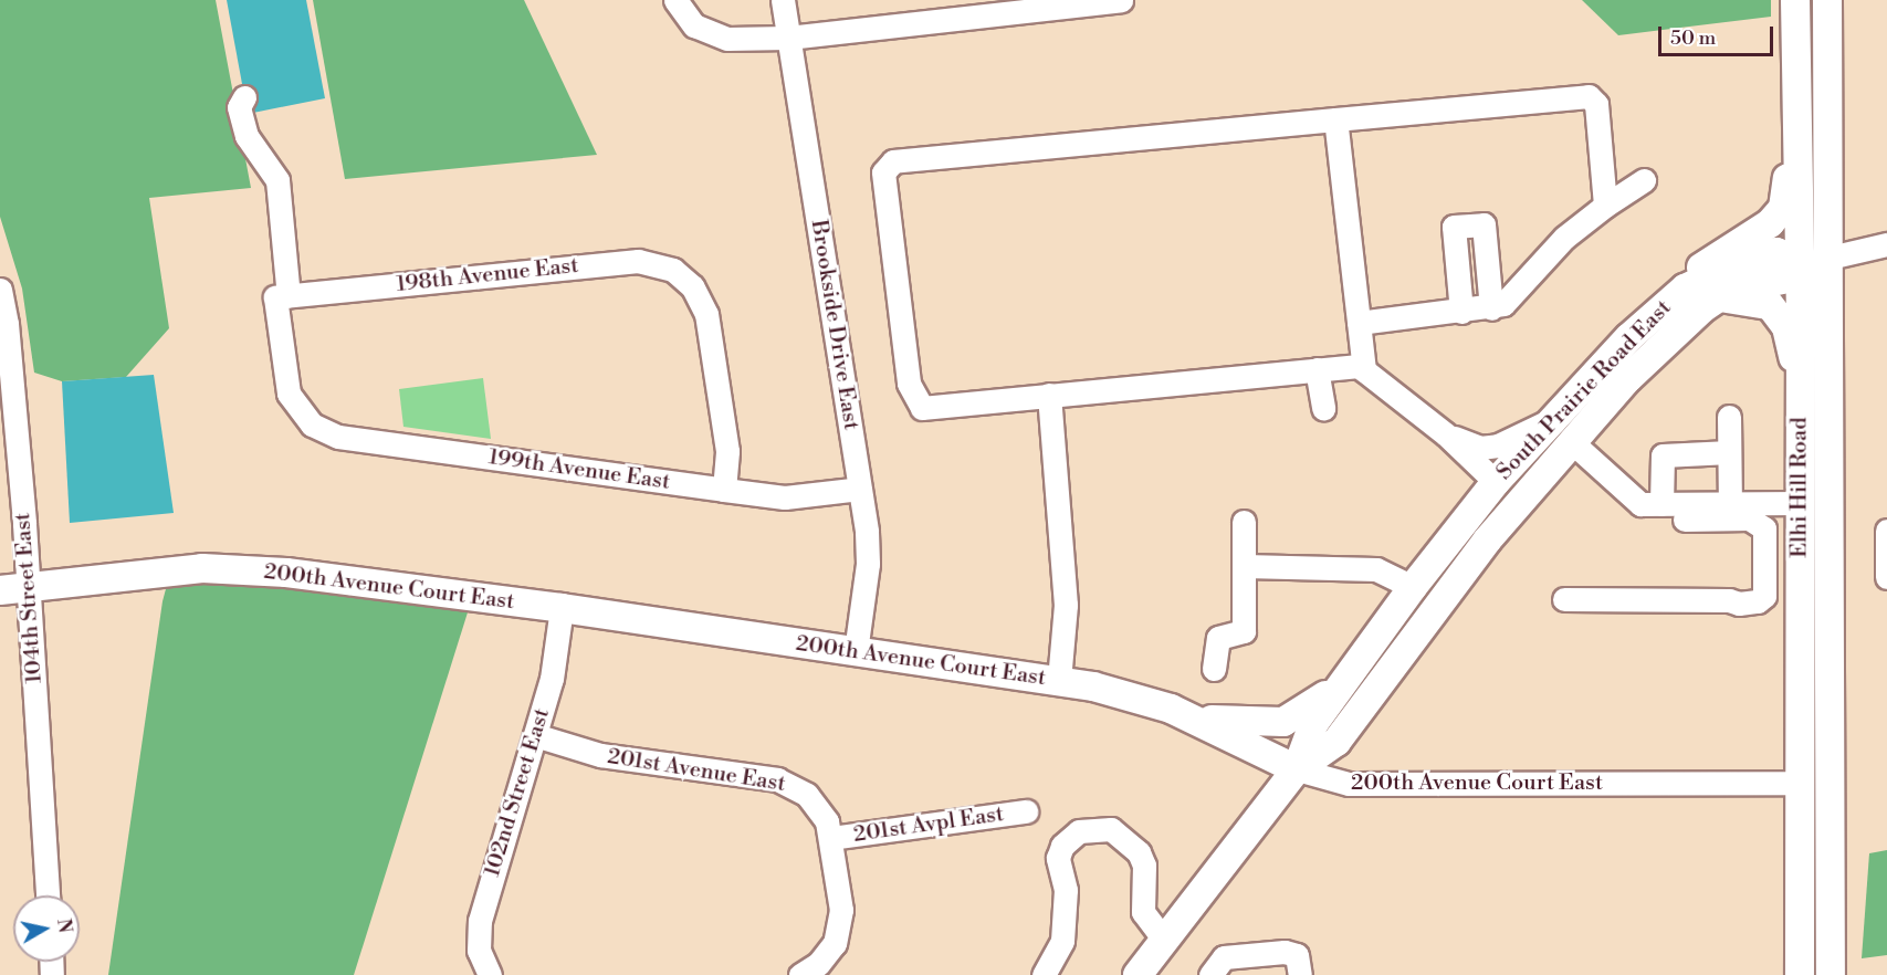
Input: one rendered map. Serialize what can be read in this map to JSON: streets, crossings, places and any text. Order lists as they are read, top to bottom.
{
  "streets": {
    "main road": ["South Prairie Road East", "Elhi Hill Road", "200th Avenue Court East"],
    "street": [
      "198th Avenue East",
      "Brookside Drive East",
      "199th Avenue East",
      "104th Street East",
      "201st Avenue East",
      "102nd Street East",
      "201st Avpl East"
    ]
  },
  "crossings": [
    ["198th Avenue East", "199th Avenue East"],
    ["Brookside Drive East", "199th Avenue East"],
    ["Brookside Drive East", "200th Avenue Court East"],
    ["South Prairie Road East", "Elhi Hill Road"],
    ["South Prairie Road East", "200th Avenue Court East"],
    ["Elhi Hill Road", "200th Avenue Court East"],
    ["200th Avenue Court East", "104th Street East"],
    ["200th Avenue Court East", "102nd Street East"],
    ["201st Avenue East", "102nd Street East"],
    ["201st Avenue East", "201st Avpl East"]
  ],
  "scale_bar": "50 m",
  "north": "right"
}
